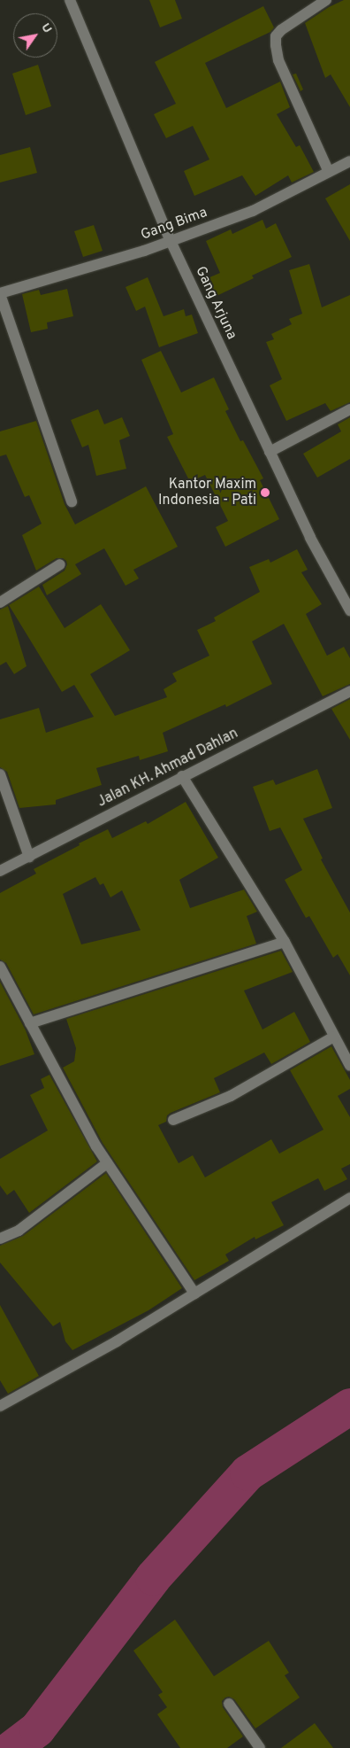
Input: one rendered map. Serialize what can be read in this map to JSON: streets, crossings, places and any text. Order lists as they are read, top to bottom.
{
  "streets": {
    "street": ["Gang Bima", "Gang Arjuna", "Jalan KH. Ahmad Dahlan"]
  },
  "crossings": [
    ["Gang Bima", "Gang Arjuna"]
  ],
  "places": ["Kantor Maxim Indonesia - Pati"],
  "north": "top right"
}
